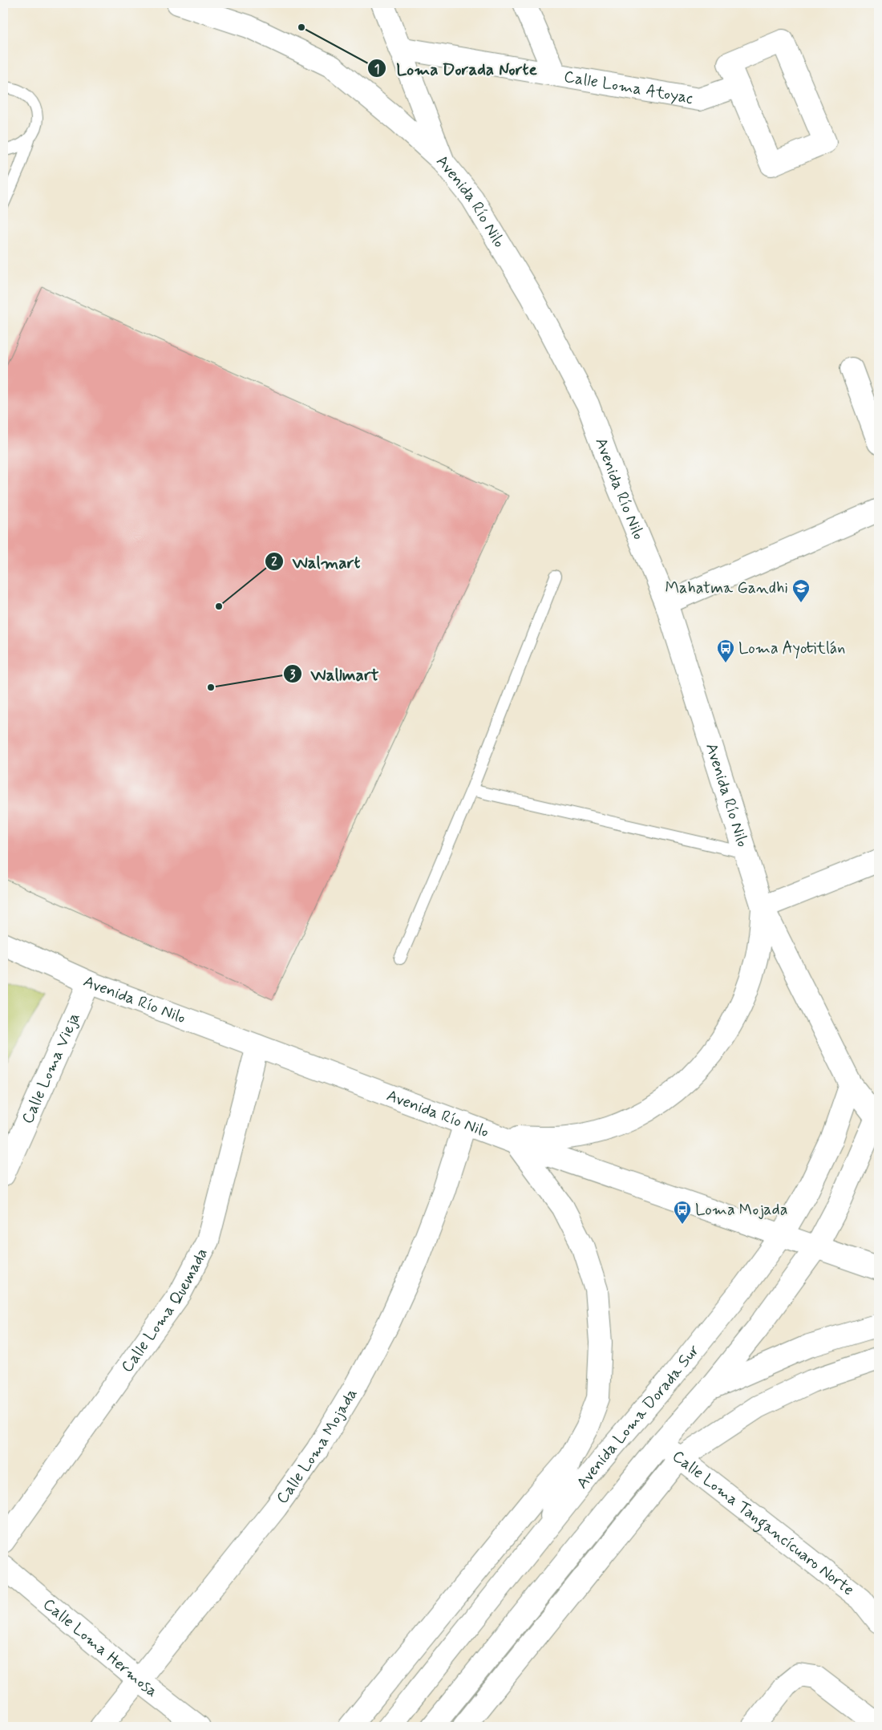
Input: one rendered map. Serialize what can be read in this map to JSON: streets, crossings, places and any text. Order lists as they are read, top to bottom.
{
  "streets": {
    "street": [
      "Calle Loma Atoyac",
      "Avenida Río Nilo",
      "Calle Loma Vieja",
      "Calle Loma Quemada",
      "Avenida Loma Dorada Sur",
      "Calle Loma Mojada",
      "Calle Loma Tangancícuaro Norte",
      "Calle Loma Hermosa"
    ]
  },
  "crossings": [
    ["Avenida Río Nilo", "Calle Loma Vieja"],
    ["Avenida Río Nilo", "Calle Loma Quemada"],
    ["Avenida Río Nilo", "Avenida Loma Dorada Sur"],
    ["Avenida Río Nilo", "Calle Loma Mojada"],
    ["Calle Loma Mojada", "Calle Loma Hermosa"]
  ],
  "places": {
    "other": ["Loma Dorada Norte", "Walmart", "Wallmart"],
    "school or university": ["Mahatma Gandhi"],
    "bus stop": ["Loma Ayotitlán", "Loma Mojada"]
  }
}
